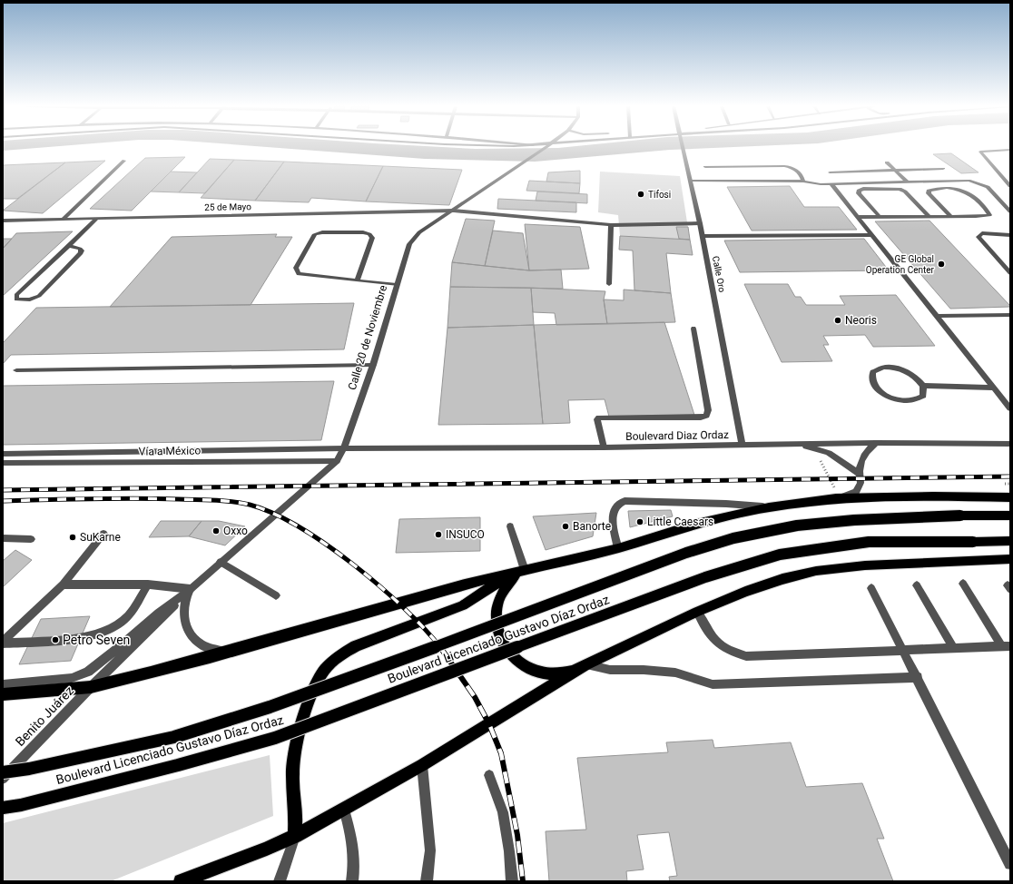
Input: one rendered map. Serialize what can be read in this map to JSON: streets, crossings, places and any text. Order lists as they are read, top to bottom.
{
  "streets": {
    "main road": ["Boulevard Licenciado Gustavo Díaz Ordaz"],
    "street": [
      "25 de Mayo",
      "Calle Oro",
      "Calle 20 de Noviembre",
      "Boulevard Diaz Ordaz",
      "Vía a México",
      "Benito Juárez"
    ]
  },
  "crossings": [
    ["25 de Mayo", "Calle Oro"],
    ["25 de Mayo", "Calle 20 de Noviembre"],
    ["Calle Oro", "Boulevard Diaz Ordaz"],
    ["Calle 20 de Noviembre", "Boulevard Diaz Ordaz"],
    ["Calle 20 de Noviembre", "Vía a México"],
    ["Calle 20 de Noviembre", "Benito Juárez"]
  ],
  "places": [
    "Tifosi",
    "GE Global Operation Center",
    "Neoris",
    "Little Caesars",
    "Banorte",
    "Oxxo",
    "INSUCO",
    "SuKarne",
    "Petro Seven"
  ]
}
